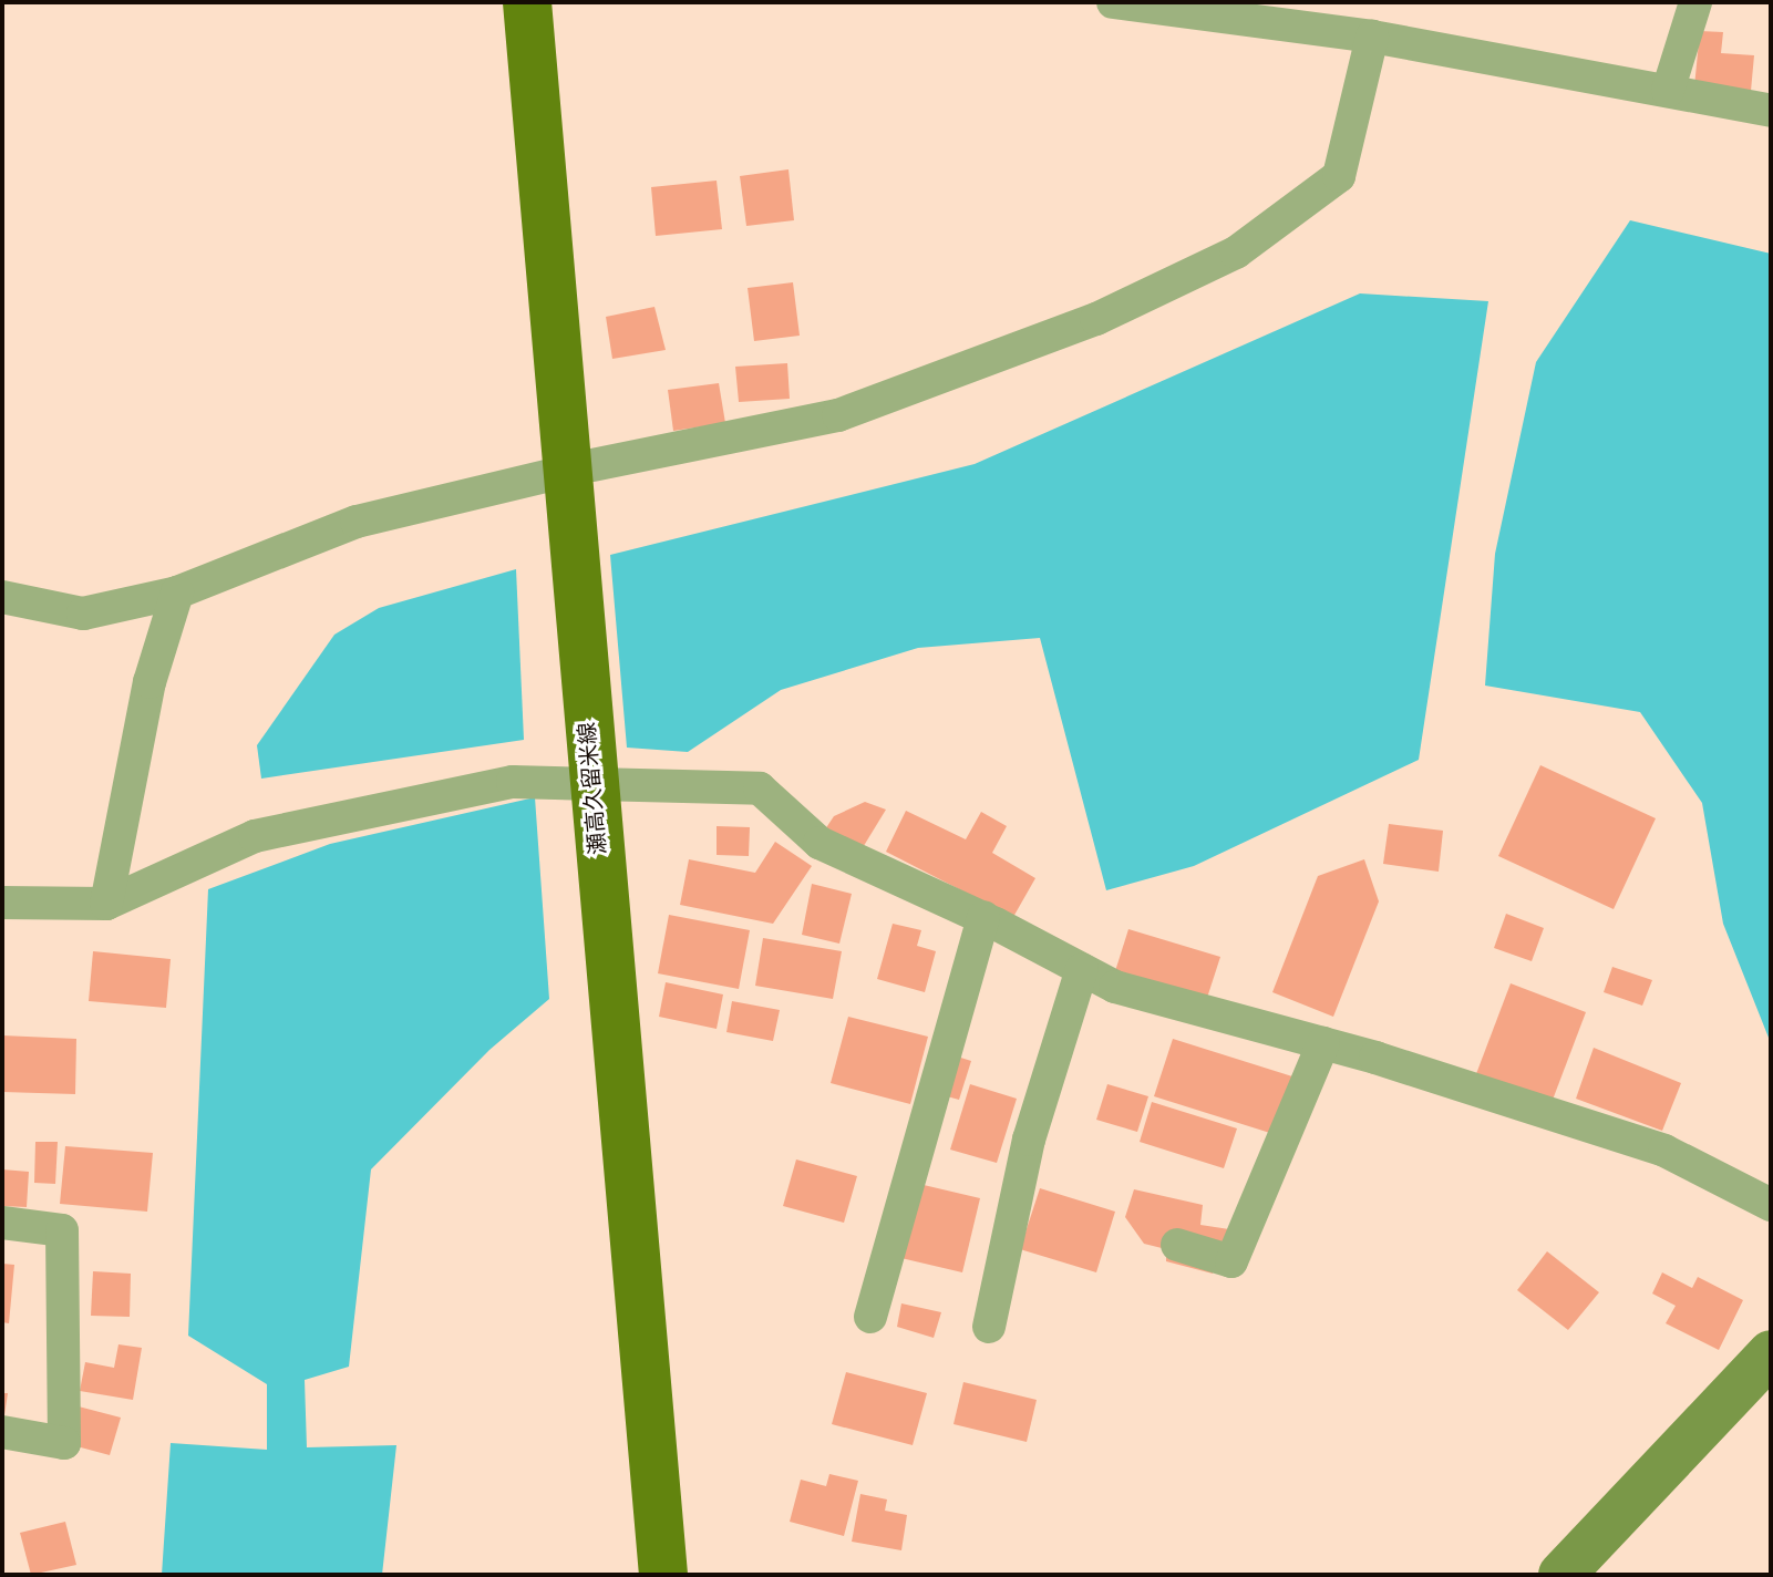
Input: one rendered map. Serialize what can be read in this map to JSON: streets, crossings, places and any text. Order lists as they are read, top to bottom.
{
  "streets": {
    "main road": ["瀬高久留米線"]
  }
}
